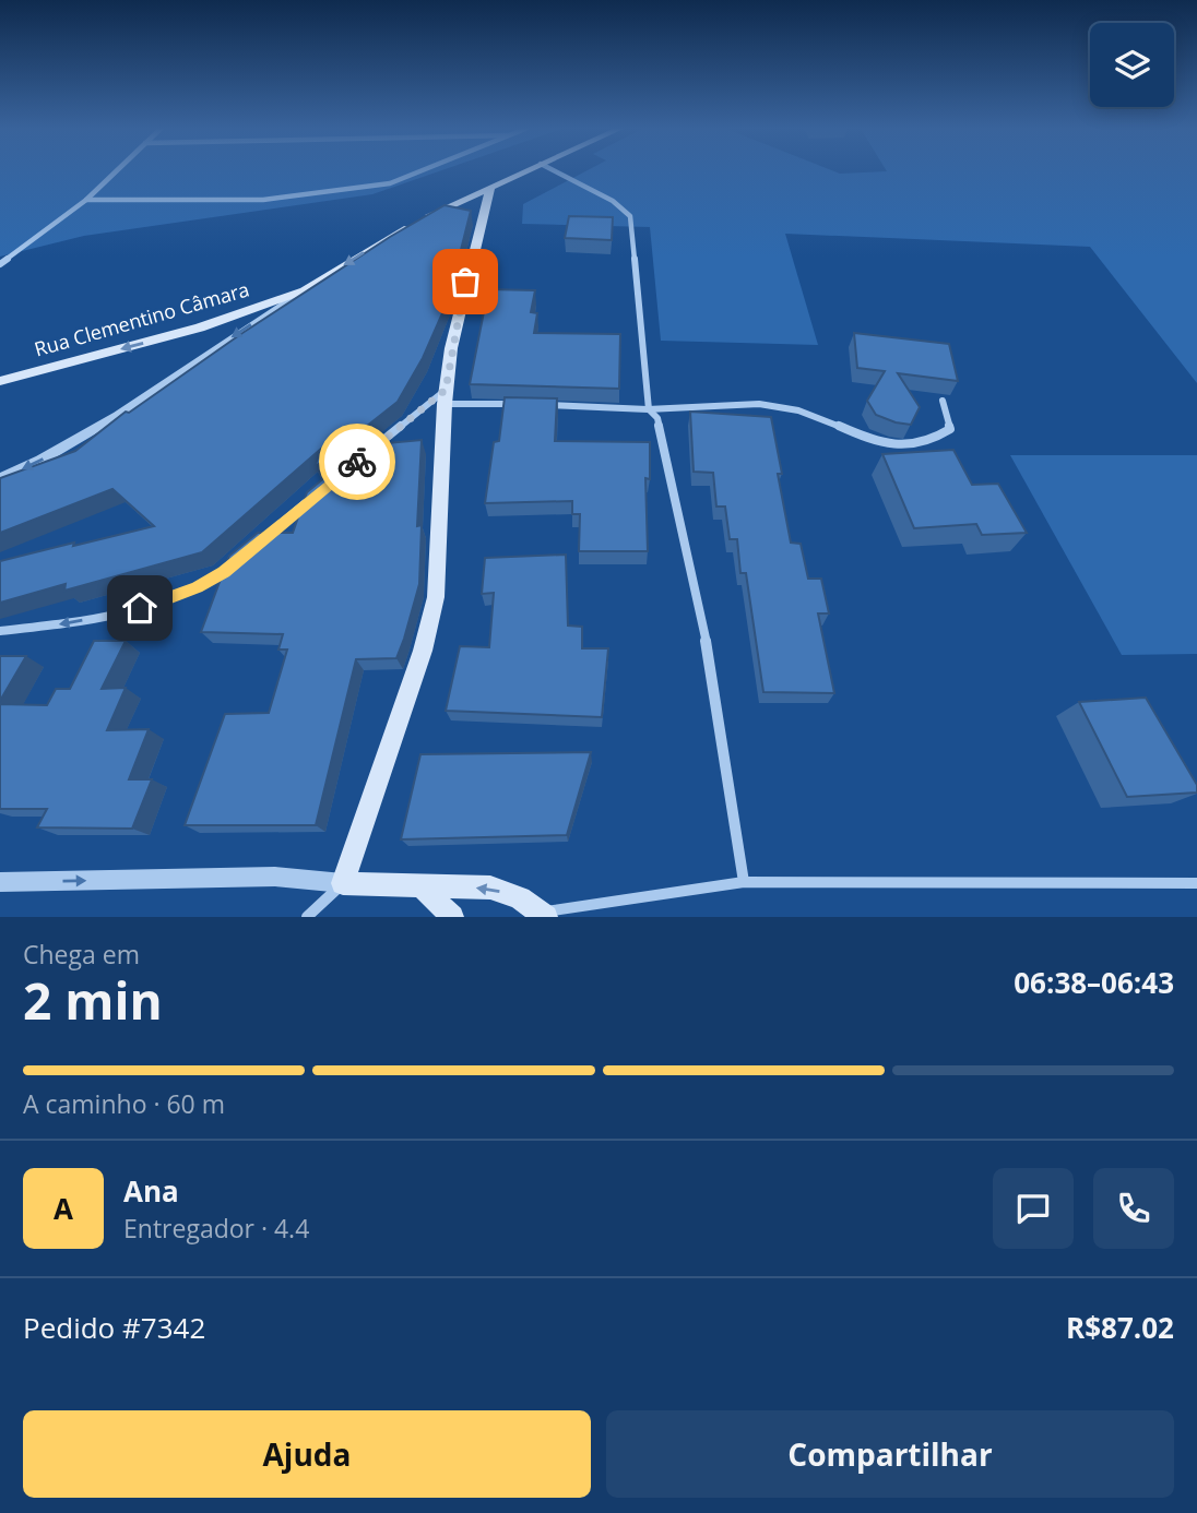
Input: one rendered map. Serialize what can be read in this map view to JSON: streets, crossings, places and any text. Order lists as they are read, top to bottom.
{
  "streets": {
    "main road": ["Rua Clementino Câmara"]
  },
  "one_way": ["Rua Clementino Câmara"],
  "page": {
    "heading": ["2 min", "Chega em", "06:38–06:43"],
    "panel": [
      "Ana",
      "Entregador · 4.4",
      "Pedido #7342",
      "R$87.02"
    ],
    "bar": "A caminho · 60 m",
    "round": "A",
    "buttons": ["Ajuda", "Compartilhar"]
  }
}
